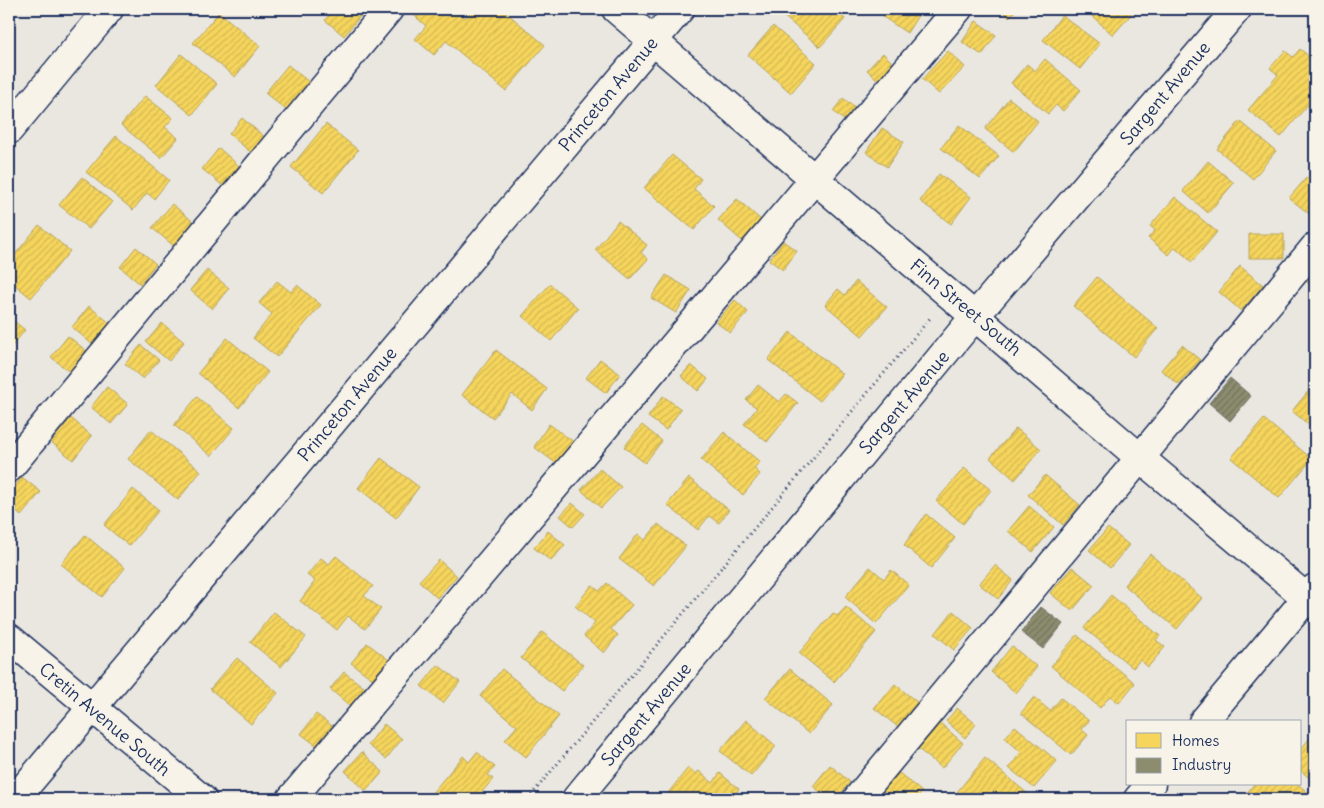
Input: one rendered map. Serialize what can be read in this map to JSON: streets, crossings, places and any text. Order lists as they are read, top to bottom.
{
  "streets": {
    "street": [
      "Sargent Avenue",
      "Princeton Avenue",
      "Finn Street South",
      "Cretin Avenue South"
    ]
  },
  "crossings": [
    ["Sargent Avenue", "Finn Street South"],
    ["Princeton Avenue", "Finn Street South"],
    ["Princeton Avenue", "Cretin Avenue South"]
  ],
  "legend": ["Homes", "Industry"]
}
